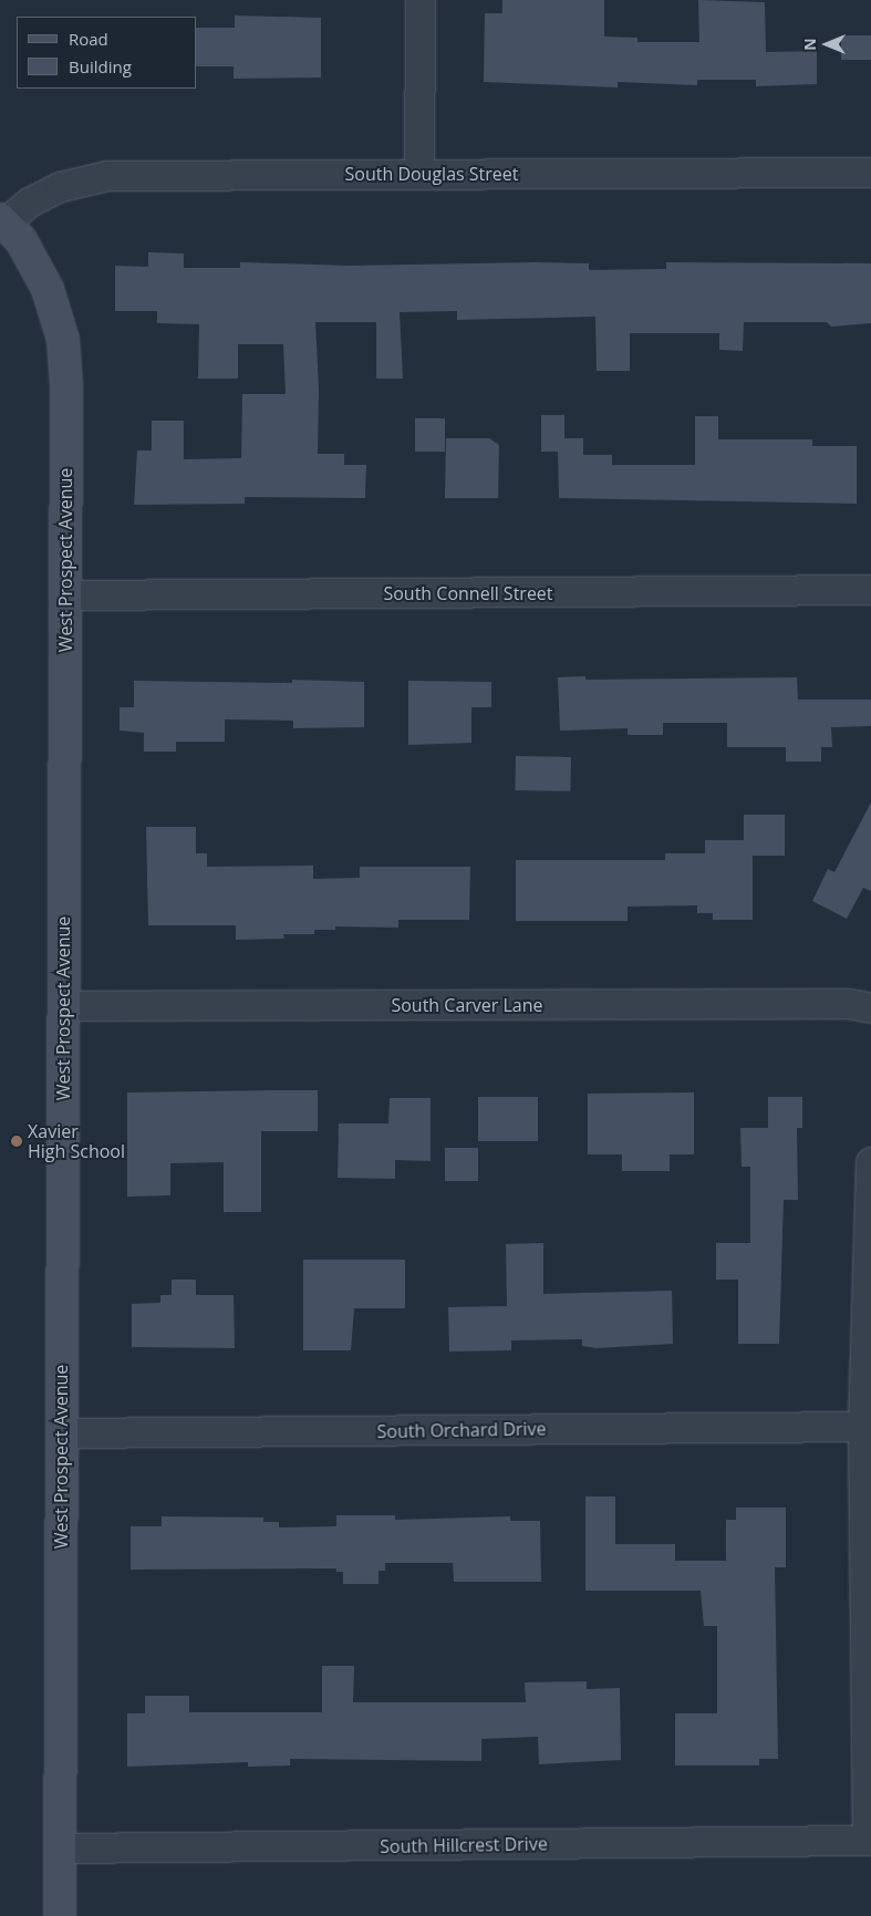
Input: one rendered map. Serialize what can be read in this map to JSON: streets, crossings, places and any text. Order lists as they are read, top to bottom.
{
  "streets": {
    "main road": ["West Prospect Avenue"],
    "street": [
      "South Douglas Street",
      "South Connell Street",
      "South Carver Lane",
      "South Orchard Drive",
      "South Hillcrest Drive"
    ]
  },
  "crossings": [
    ["South Douglas Street", "West Prospect Avenue"],
    ["West Prospect Avenue", "South Connell Street"],
    ["West Prospect Avenue", "South Carver Lane"],
    ["West Prospect Avenue", "South Orchard Drive"],
    ["West Prospect Avenue", "South Hillcrest Drive"],
    ["South Orchard Drive", "South Hillcrest Drive"]
  ],
  "places": ["Xavier High School"],
  "legend": ["Road", "Building"],
  "north": "left"
}
